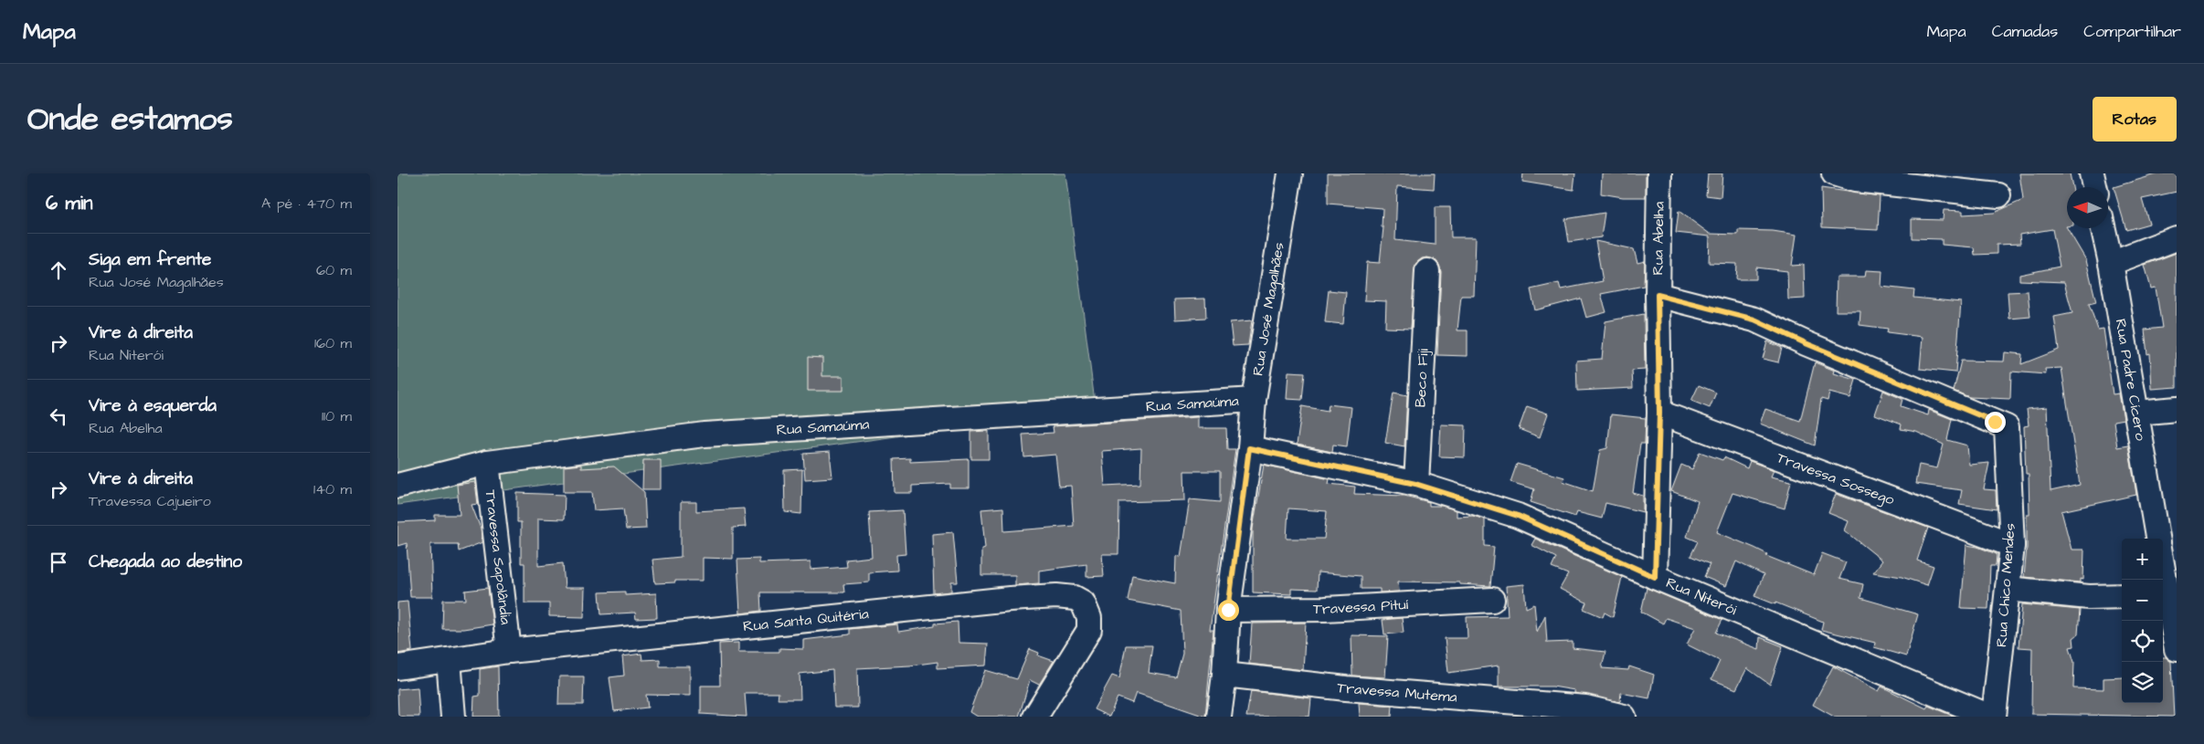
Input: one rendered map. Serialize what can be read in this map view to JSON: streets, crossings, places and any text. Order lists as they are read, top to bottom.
{
  "streets": {
    "street": [
      "Rua Abelha",
      "Rua José Magalhães",
      "Beco Fiji",
      "Rua Padre Cícero",
      "Rua Samaúma",
      "Travessa Sossego",
      "Travessa Sapolândia",
      "Rua Chico Mendes",
      "Rua Niterói",
      "Travessa Pituí",
      "Rua Santa Quitéria",
      "Travessa Mutema"
    ]
  },
  "crossings": [
    ["Rua Abelha", "Travessa Sossego"],
    ["Rua Abelha", "Rua Chico Mendes"],
    ["Rua Abelha", "Rua Niterói"],
    ["Rua José Magalhães", "Rua Samaúma"],
    ["Rua José Magalhães", "Rua Niterói"],
    ["Rua José Magalhães", "Travessa Pituí"],
    ["Rua José Magalhães", "Travessa Mutema"],
    ["Beco Fiji", "Rua Niterói"],
    ["Rua Samaúma", "Travessa Sapolândia"],
    ["Travessa Sossego", "Rua Chico Mendes"],
    ["Travessa Sapolândia", "Rua Santa Quitéria"]
  ],
  "north": "left",
  "page": {
    "header": "Mapa",
    "nav": ["Mapa", "Camadas", "Compartilhar"],
    "title": "Onde estamos",
    "buttons": "Rotas",
    "heading": ["6 min", "A pé · 470 m"],
    "list": [
      ["Siga em frente", "Rua José Magalhães", "60 m"],
      ["Vire à direita", "Rua Niterói", "160 m"],
      ["Vire à esquerda", "Rua Abelha", "110 m"],
      ["Vire à direita", "Travessa Cajueiro", "140 m"],
      "Chegada ao destino"
    ],
    "map_buttons": ["+", "−"]
  }
}
